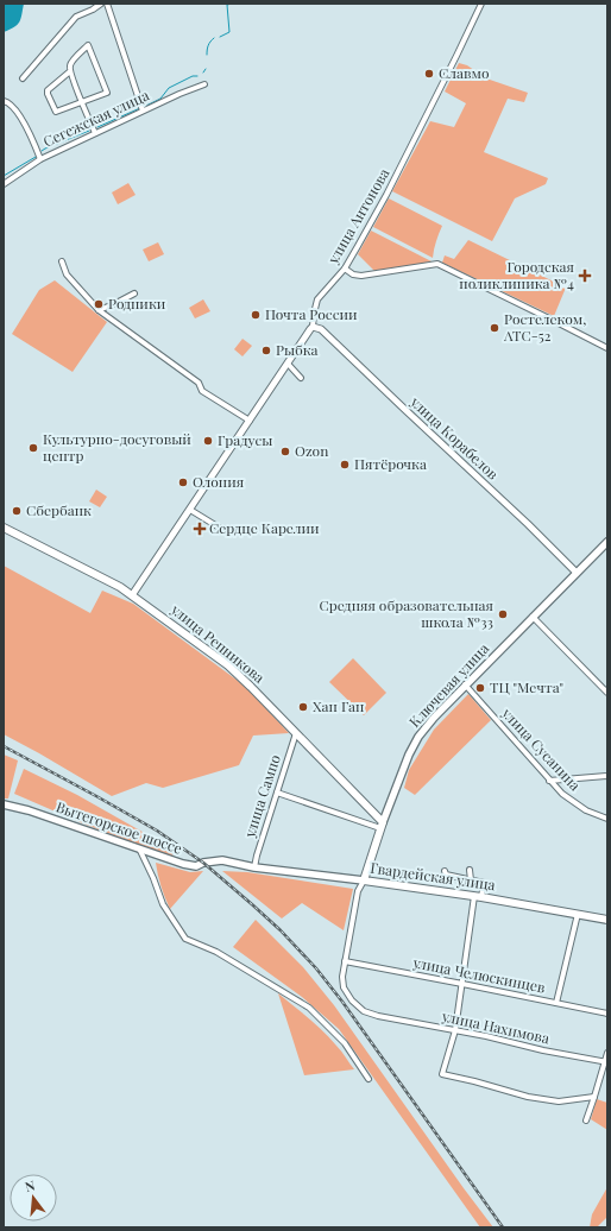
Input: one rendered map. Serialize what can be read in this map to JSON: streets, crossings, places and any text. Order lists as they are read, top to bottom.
{
  "streets": {
    "main road": [
      "улица Репникова",
      "Ключевая улица",
      "Вытегорское шоссе",
      "Гвардейская улица"
    ],
    "street": [
      "Сегежская улица",
      "улица Антонова",
      "улица Корабелов",
      "улица Сусанина",
      "улица Сампо",
      "улица Челюскинцев",
      "улица Нахимова"
    ]
  },
  "crossings": [
    ["улица Антонова", "улица Корабелов"],
    ["улица Антонова", "улица Репникова"],
    ["улица Корабелов", "Ключевая улица"],
    ["улица Репникова", "Ключевая улица"],
    ["улица Репникова", "улица Сампо"],
    ["Ключевая улица", "улица Сусанина"],
    ["Ключевая улица", "Гвардейская улица"],
    ["Ключевая улица", "улица Нахимова"],
    ["улица Сампо", "Вытегорское шоссе"],
    ["улица Сампо", "Гвардейская улица"],
    ["Вытегорское шоссе", "Гвардейская улица"],
    ["Гвардейская улица", "улица Нахимова"],
    ["улица Челюскинцев", "улица Нахимова"]
  ],
  "places": {
    "other": [
      "Славмо",
      "Родники",
      "Почта России",
      "Ростелеком, АТС-52",
      "Рыбка",
      "Градусы",
      "Культурно-досуговый центр",
      "Ozon",
      "Пятёрочка",
      "Олония",
      "Сбербанк",
      "Средняя образовательная школа №33",
      "ТЦ \"Мечта\"",
      "Хан Ган"
    ],
    "health": ["Городская поликлиника №4", "Сердце Карелии"]
  },
  "north": "top"
}
